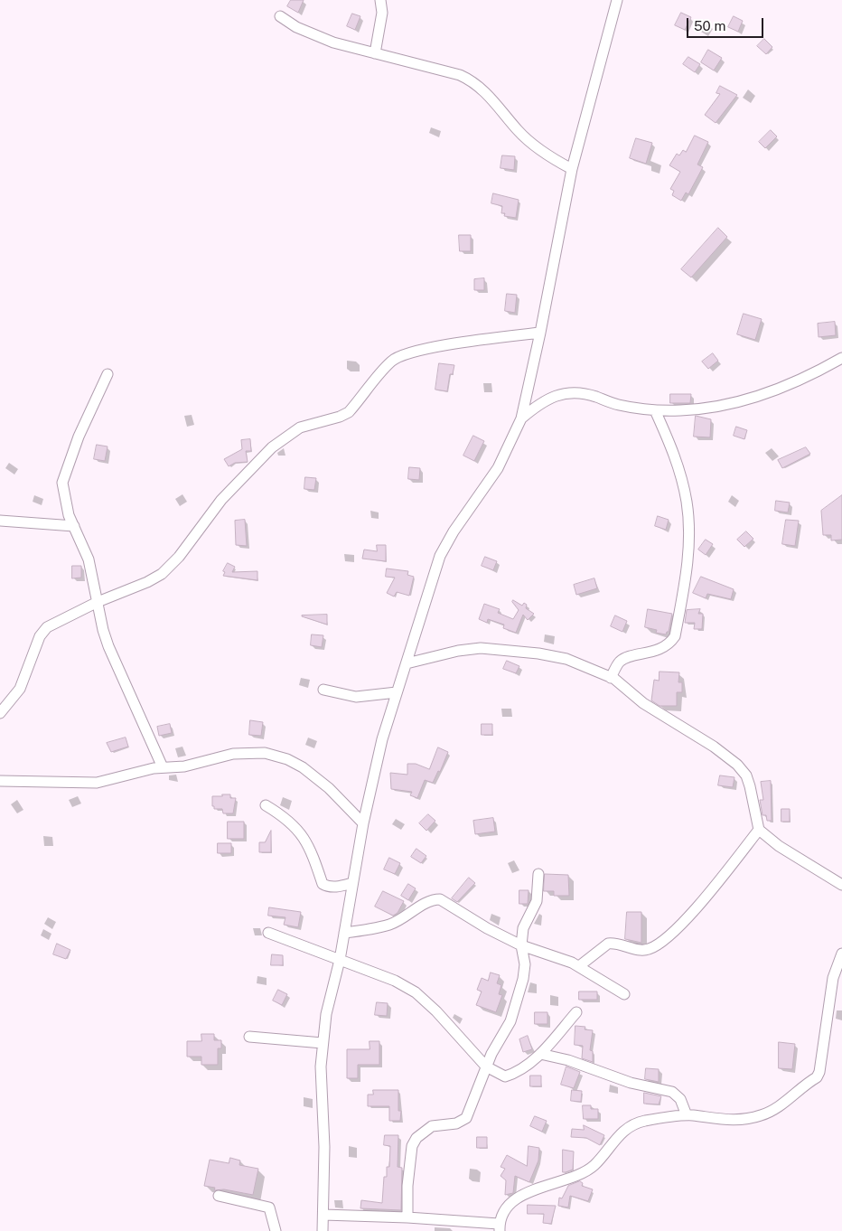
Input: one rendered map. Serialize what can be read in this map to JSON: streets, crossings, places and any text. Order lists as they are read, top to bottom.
{
  "scale_bar": "50 m"
}
